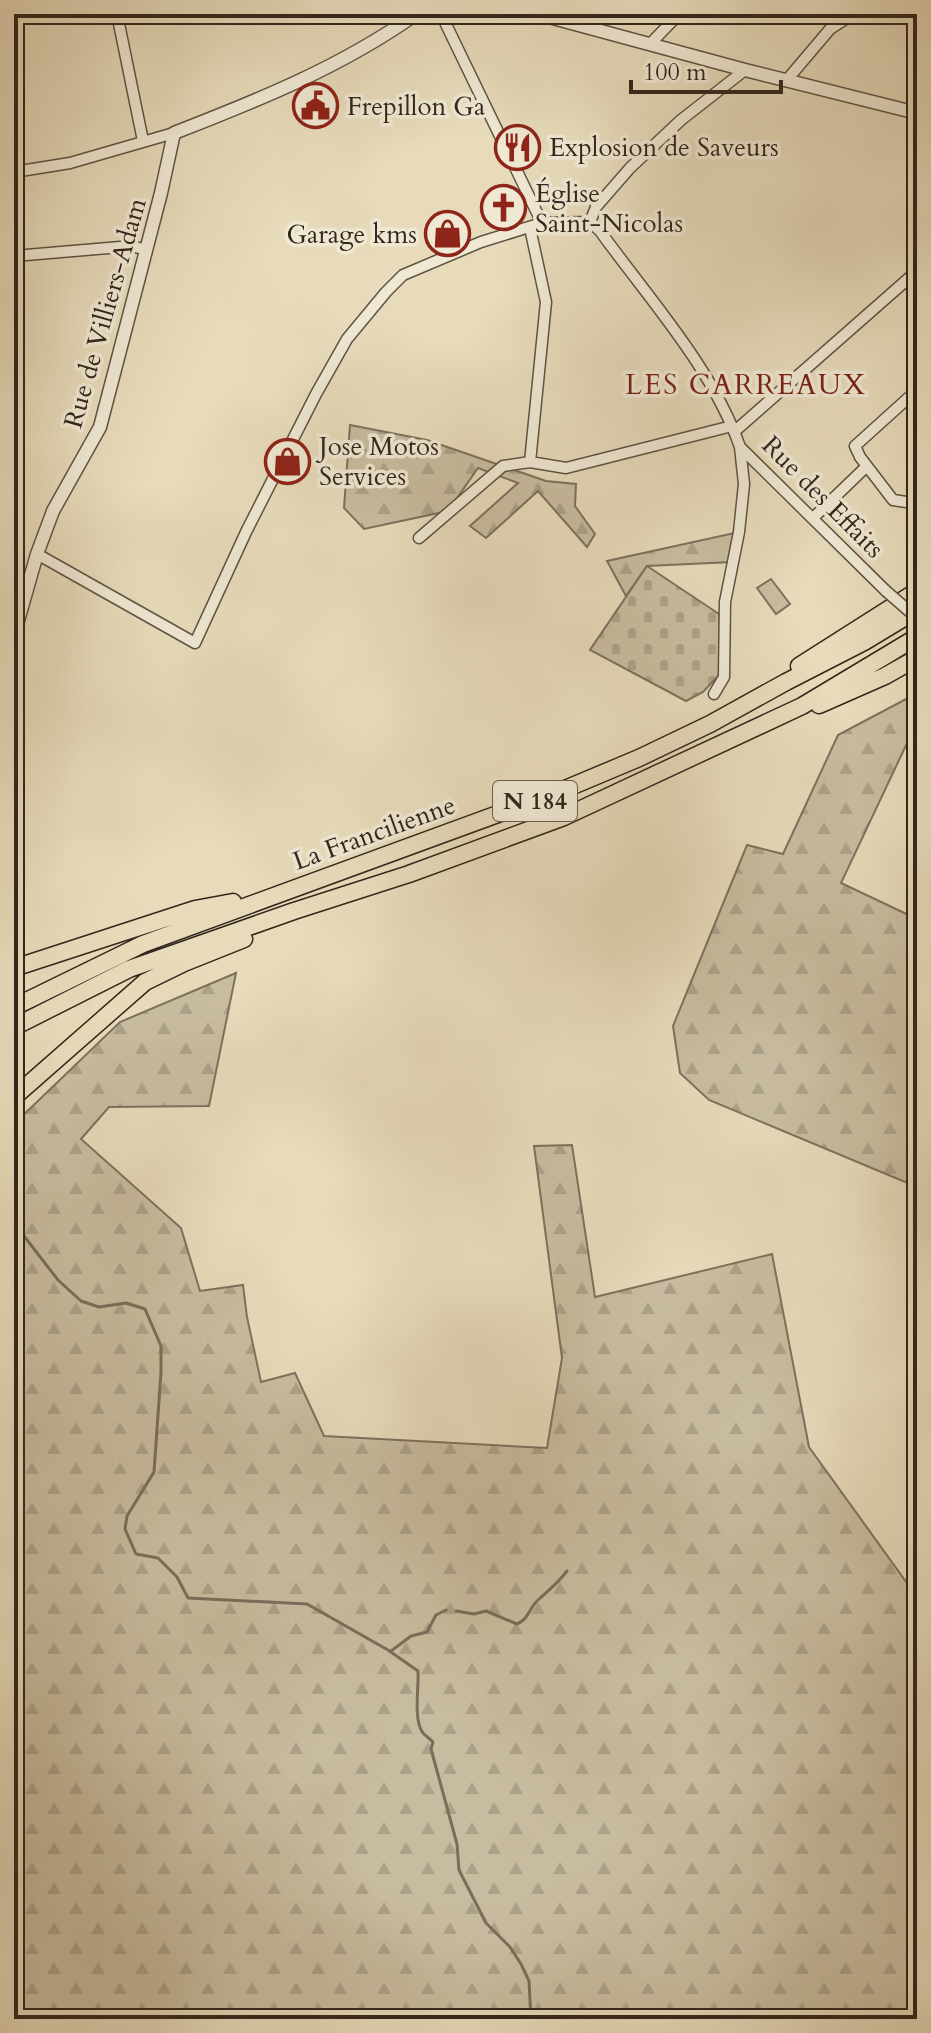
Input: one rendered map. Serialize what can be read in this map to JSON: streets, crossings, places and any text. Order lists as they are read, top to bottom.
{
  "streets": {
    "highway": ["N 184", "La Francilienne"],
    "street": ["Rue de Villiers-Adam", "Rue des Effaits"]
  },
  "districts": ["LES CARREAUX"],
  "places": {
    "public building": ["Frepillon Ga"],
    "restaurant": ["Explosion de Saveurs"],
    "church": ["Église Saint-Nicolas"],
    "shop": ["Garage kms", "Jose Motos Services"]
  },
  "scale_bar": "100 m"
}
